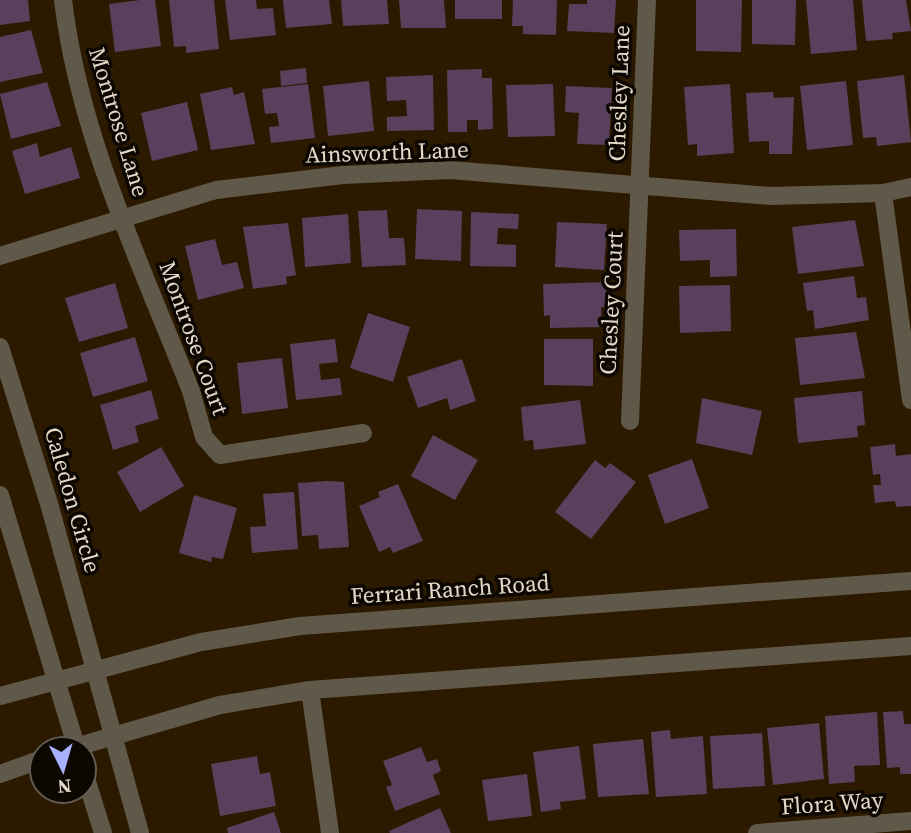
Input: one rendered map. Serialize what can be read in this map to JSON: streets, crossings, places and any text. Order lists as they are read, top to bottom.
{
  "streets": {
    "street": [
      "Chesley Lane",
      "Montrose Lane",
      "Ainsworth Lane",
      "Chesley Court",
      "Montrose Court",
      "Caledon Circle",
      "Ferrari Ranch Road",
      "Flora Way"
    ]
  },
  "crossings": [
    ["Chesley Lane", "Ainsworth Lane"],
    ["Chesley Lane", "Chesley Court"],
    ["Montrose Lane", "Ainsworth Lane"],
    ["Montrose Lane", "Montrose Court"],
    ["Ainsworth Lane", "Chesley Court"],
    ["Ainsworth Lane", "Montrose Court"],
    ["Caledon Circle", "Ferrari Ranch Road"]
  ],
  "north": "bottom"
}
